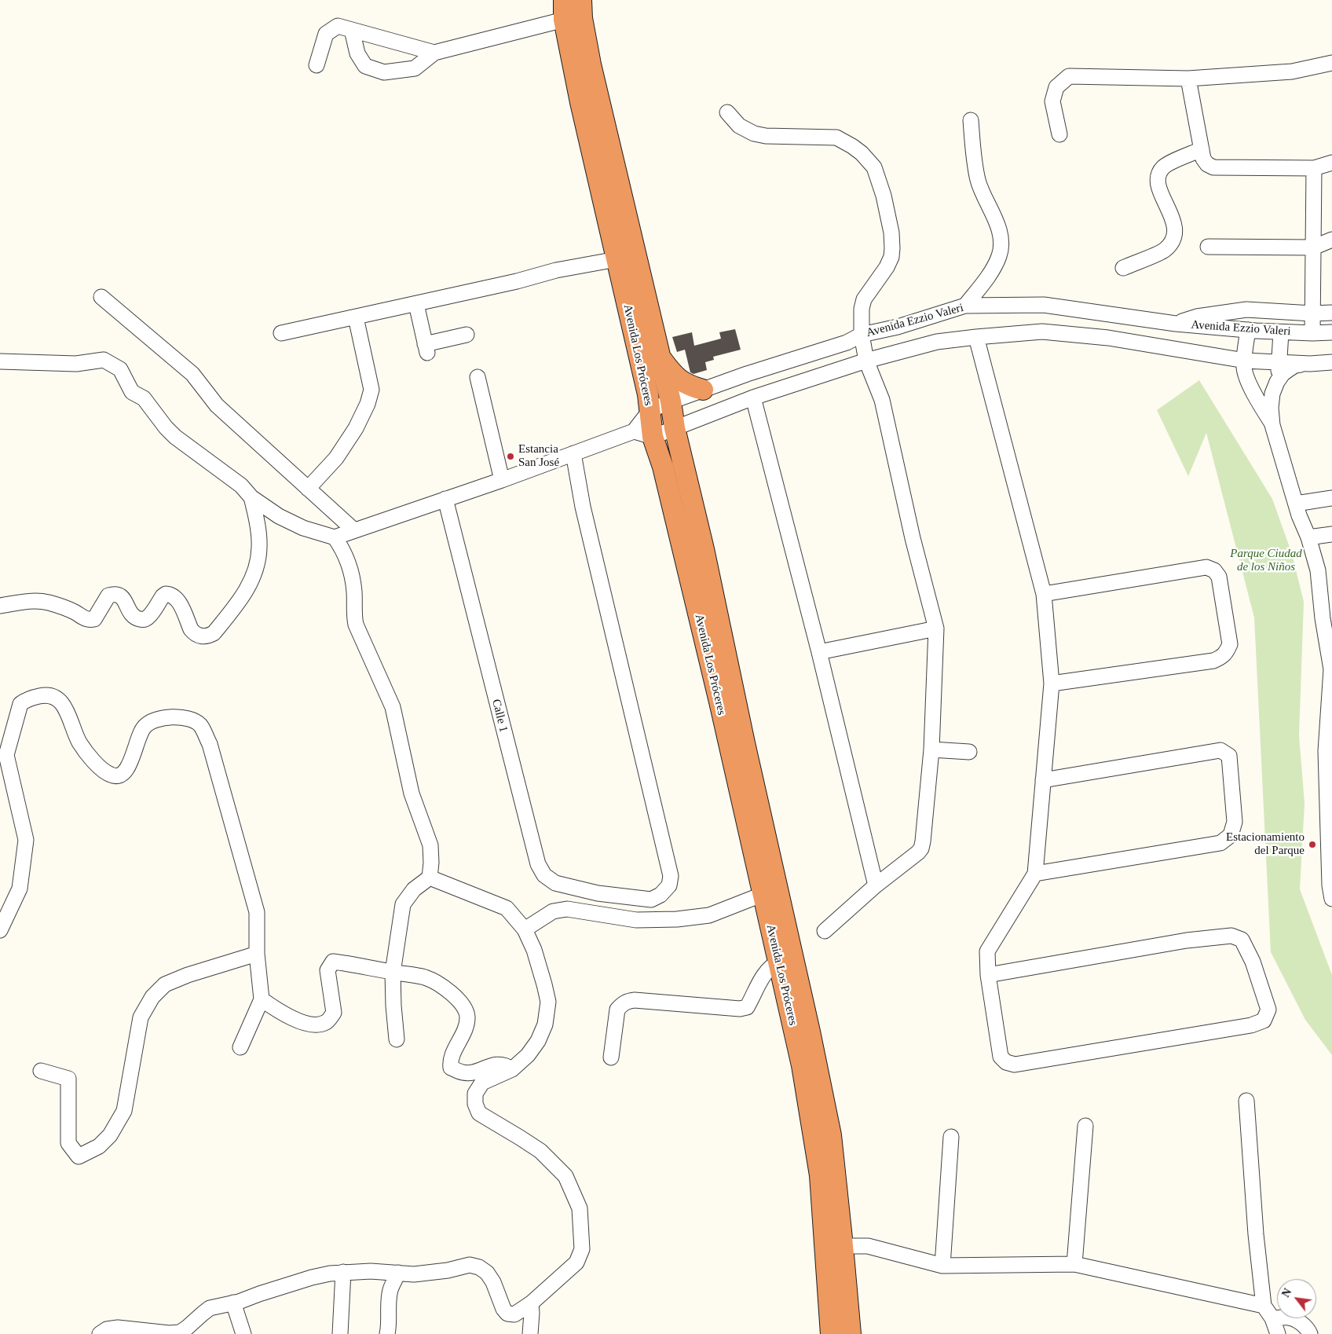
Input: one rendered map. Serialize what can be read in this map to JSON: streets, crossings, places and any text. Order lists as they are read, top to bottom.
{
  "streets": {
    "highway": ["Avenida Los Próceres"],
    "street": ["Avenida Ezzio Valeri", "Calle 1"]
  },
  "crossings": [
    ["Avenida Ezzio Valeri", "Avenida Los Próceres"]
  ],
  "parks": ["Parque Ciudad de los Niños"],
  "places": ["Estancia San José", "Estacionamiento del Parque"],
  "north": "top left"
}
